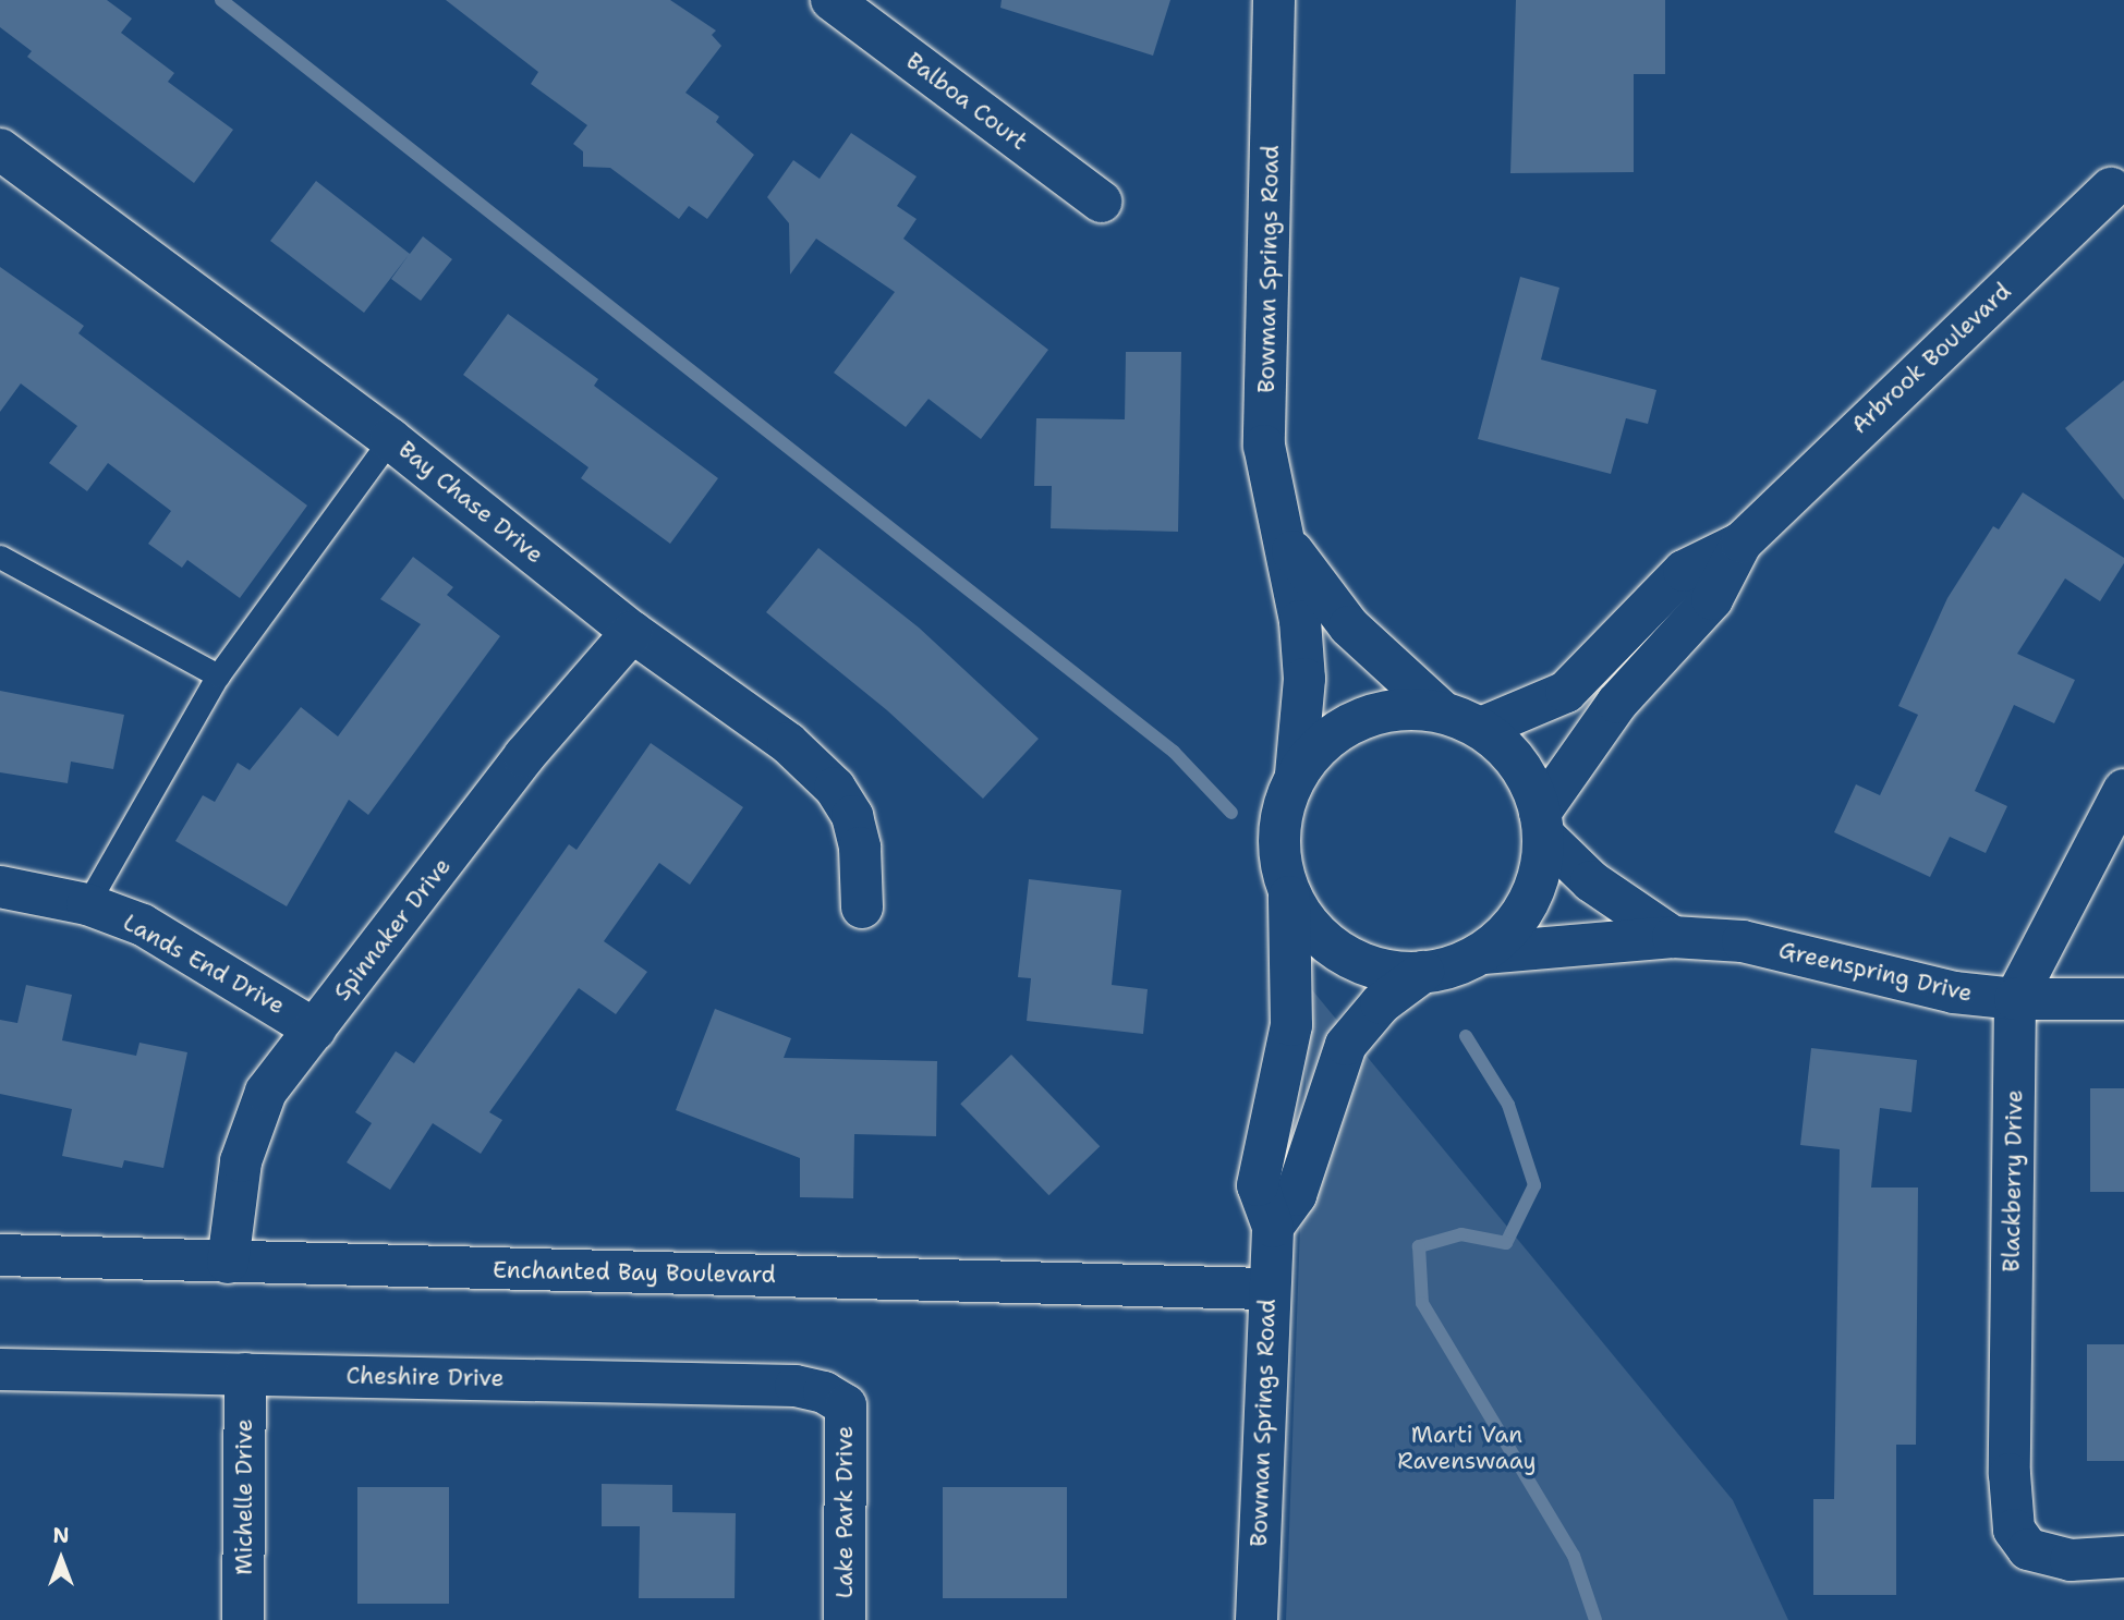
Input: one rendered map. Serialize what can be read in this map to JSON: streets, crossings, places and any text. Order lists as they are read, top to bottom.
{
  "streets": {
    "street": [
      "Balboa Court",
      "Bowman Springs Road",
      "Arbrook Boulevard",
      "Bay Chase Drive",
      "Spinnaker Drive",
      "Lands End Drive",
      "Greenspring Drive",
      "Blackberry Drive",
      "Enchanted Bay Boulevard",
      "Cheshire Drive",
      "Michelle Drive",
      "Lake Park Drive"
    ]
  },
  "crossings": [
    ["Bowman Springs Road", "Arbrook Boulevard"],
    ["Bowman Springs Road", "Greenspring Drive"],
    ["Bowman Springs Road", "Enchanted Bay Boulevard"],
    ["Arbrook Boulevard", "Greenspring Drive"],
    ["Bay Chase Drive", "Spinnaker Drive"],
    ["Spinnaker Drive", "Lands End Drive"],
    ["Spinnaker Drive", "Enchanted Bay Boulevard"],
    ["Greenspring Drive", "Blackberry Drive"],
    ["Cheshire Drive", "Michelle Drive"],
    ["Cheshire Drive", "Lake Park Drive"]
  ],
  "parks": ["Marti Van Ravenswaay"],
  "north": "top"
}
